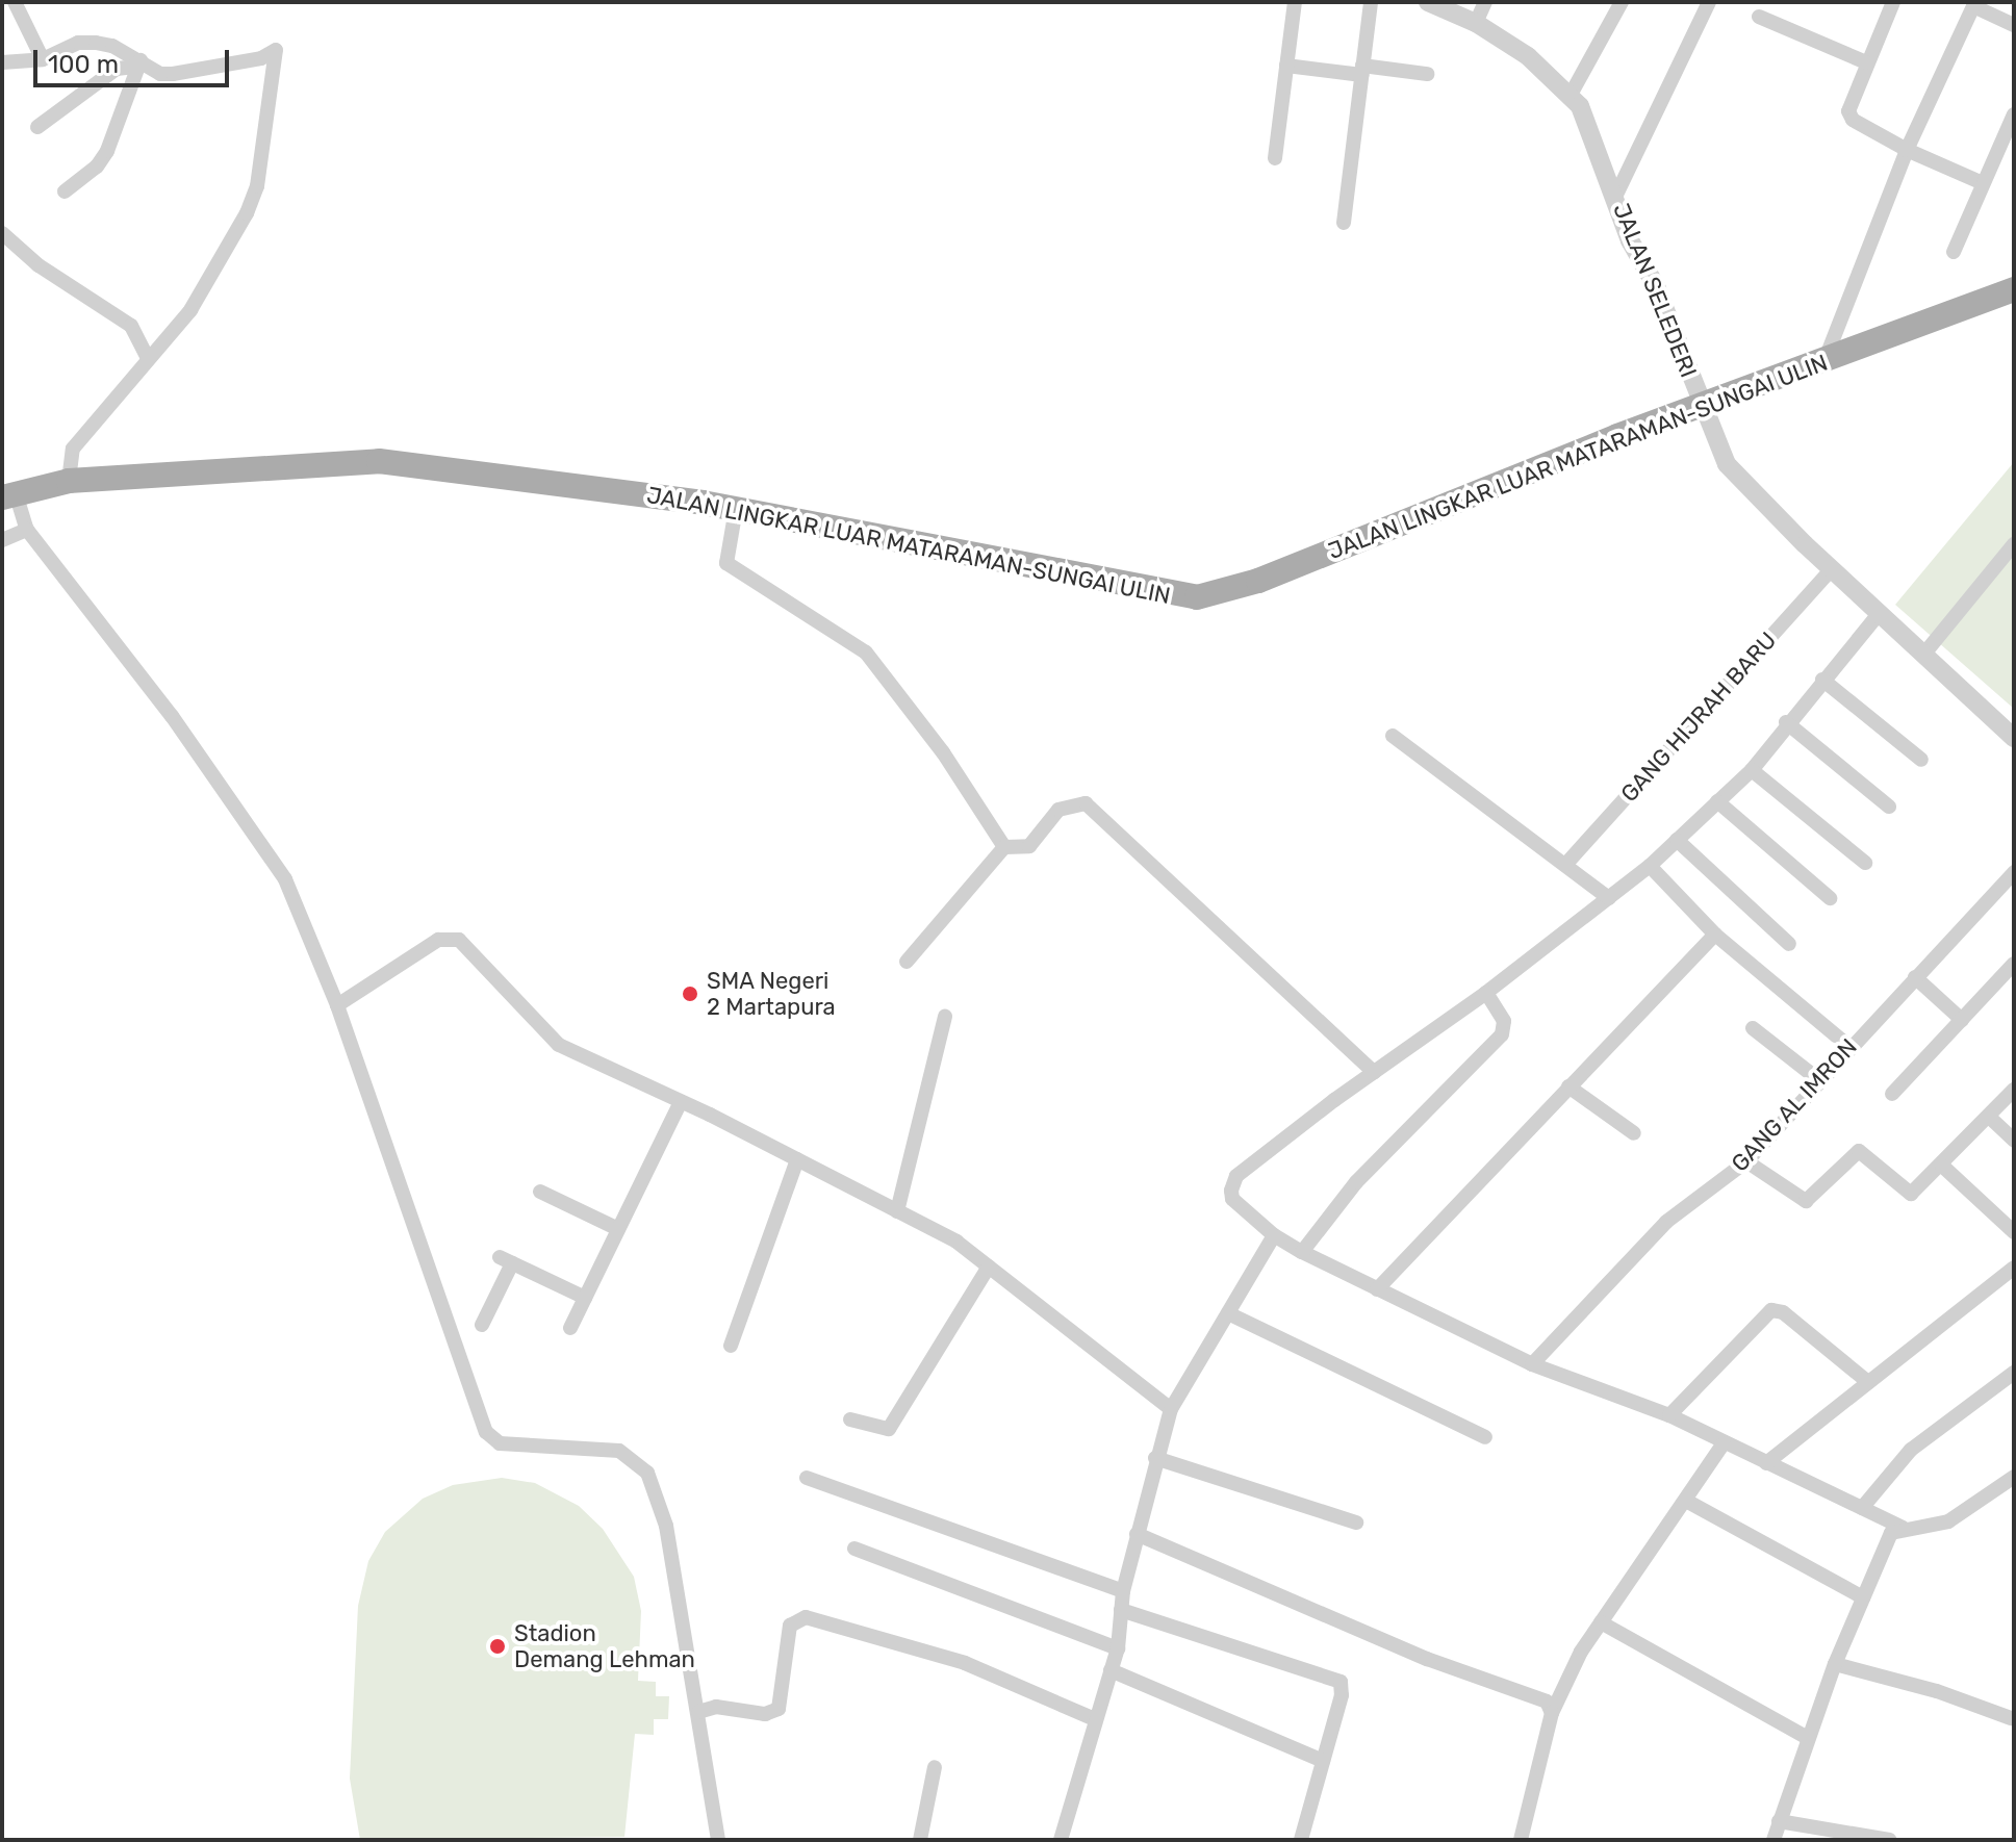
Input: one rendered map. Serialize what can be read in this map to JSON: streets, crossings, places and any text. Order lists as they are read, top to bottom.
{
  "streets": {
    "main road": ["JALAN LINGKAR LUAR MATARAMAN-SUNGAI ULIN"],
    "street": ["JALAN SELEDERI", "GANG HIJRAH BARU", "GANG AL IMRON"]
  },
  "crossings": [
    ["JALAN SELEDERI", "JALAN LINGKAR LUAR MATARAMAN-SUNGAI ULIN"],
    ["JALAN SELEDERI", "GANG HIJRAH BARU"]
  ],
  "places": ["SMA Negeri 2 Martapura", "Stadion Demang Lehman"],
  "scale_bar": "100 m"
}
